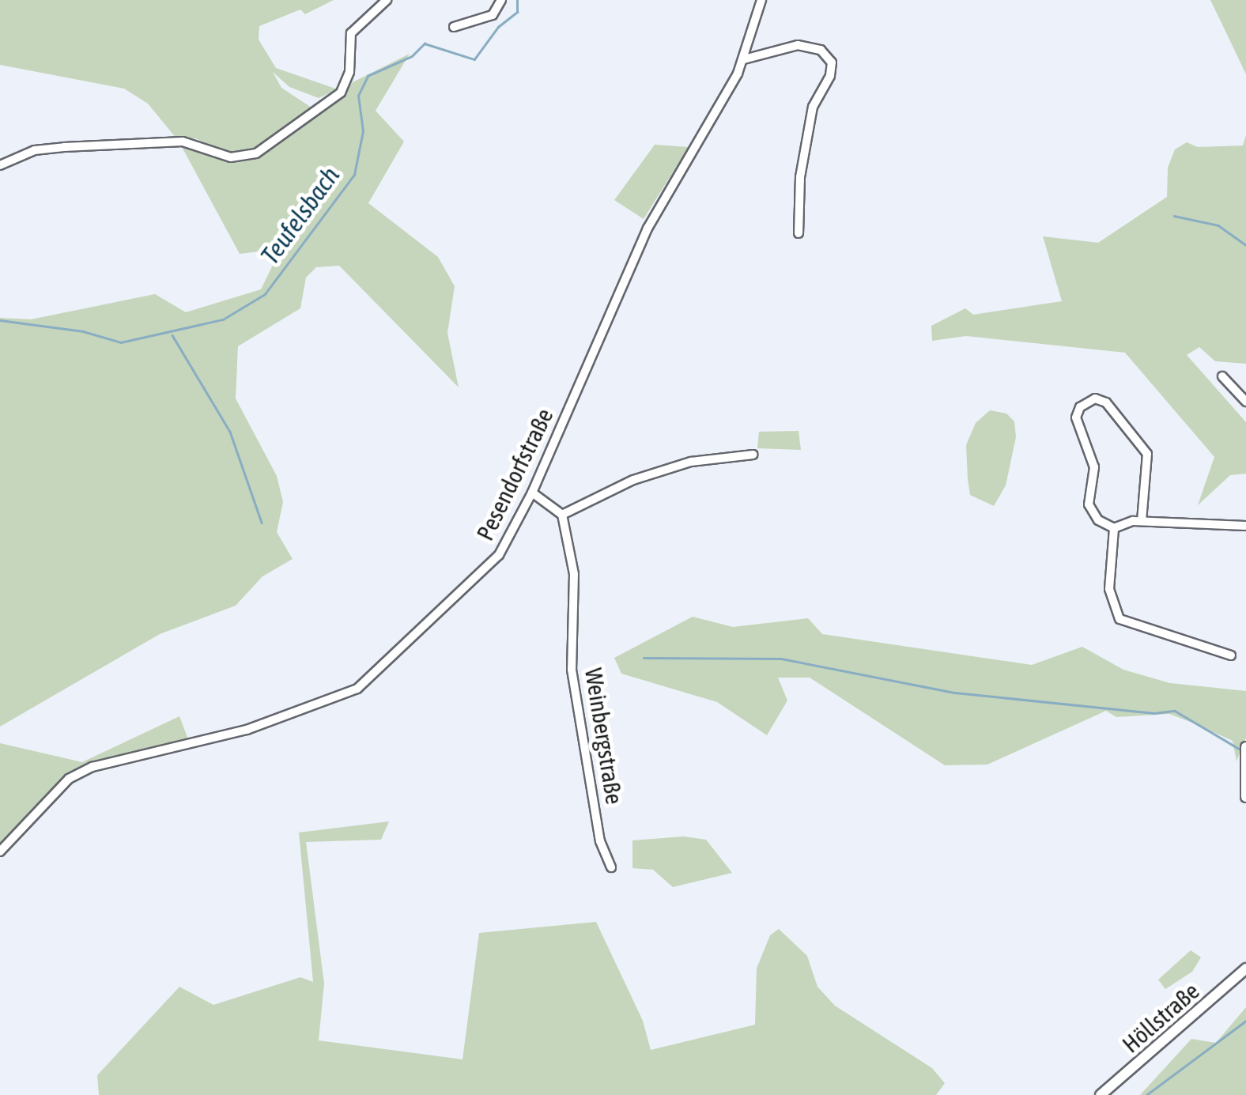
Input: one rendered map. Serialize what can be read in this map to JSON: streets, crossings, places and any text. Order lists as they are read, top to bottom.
{
  "streets": {
    "street": ["Pesendorfstraße", "Weinbergstraße", "Höllstraße"]
  },
  "water": ["Teufelsbach"]
}
